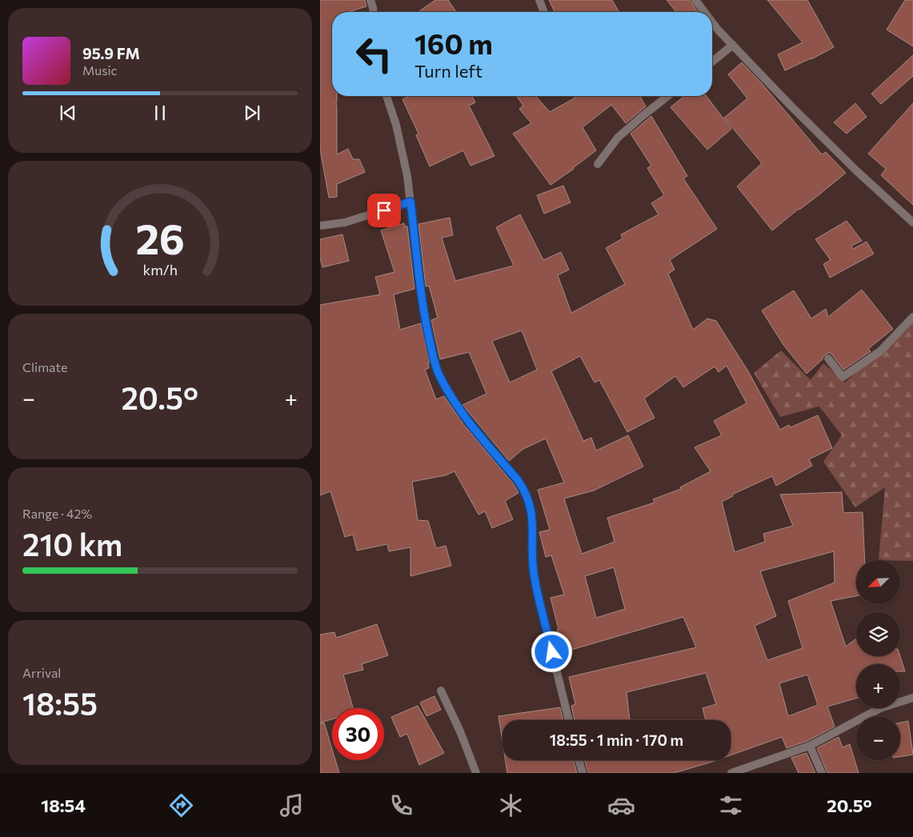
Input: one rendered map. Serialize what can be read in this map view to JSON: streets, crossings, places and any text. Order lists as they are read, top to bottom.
{
  "north": "bottom left",
  "page": {
    "turn": ["160 m", "Turn left"],
    "song": ["95.9 FM", "Music"],
    "tile": [
      "Climate",
      ["Range · 42%", "210 km"],
      ["Arrival", "18:55"]
    ],
    "heat": ["−", "20.5°", "+"],
    "map_buttons": ["+", "−"],
    "limit": "30",
    "trip": "18:55 · 1 min · 170 m",
    "tabs": ["18:54", "20.5°"],
    "gauge": ["26", "km/h"]
  }
}
